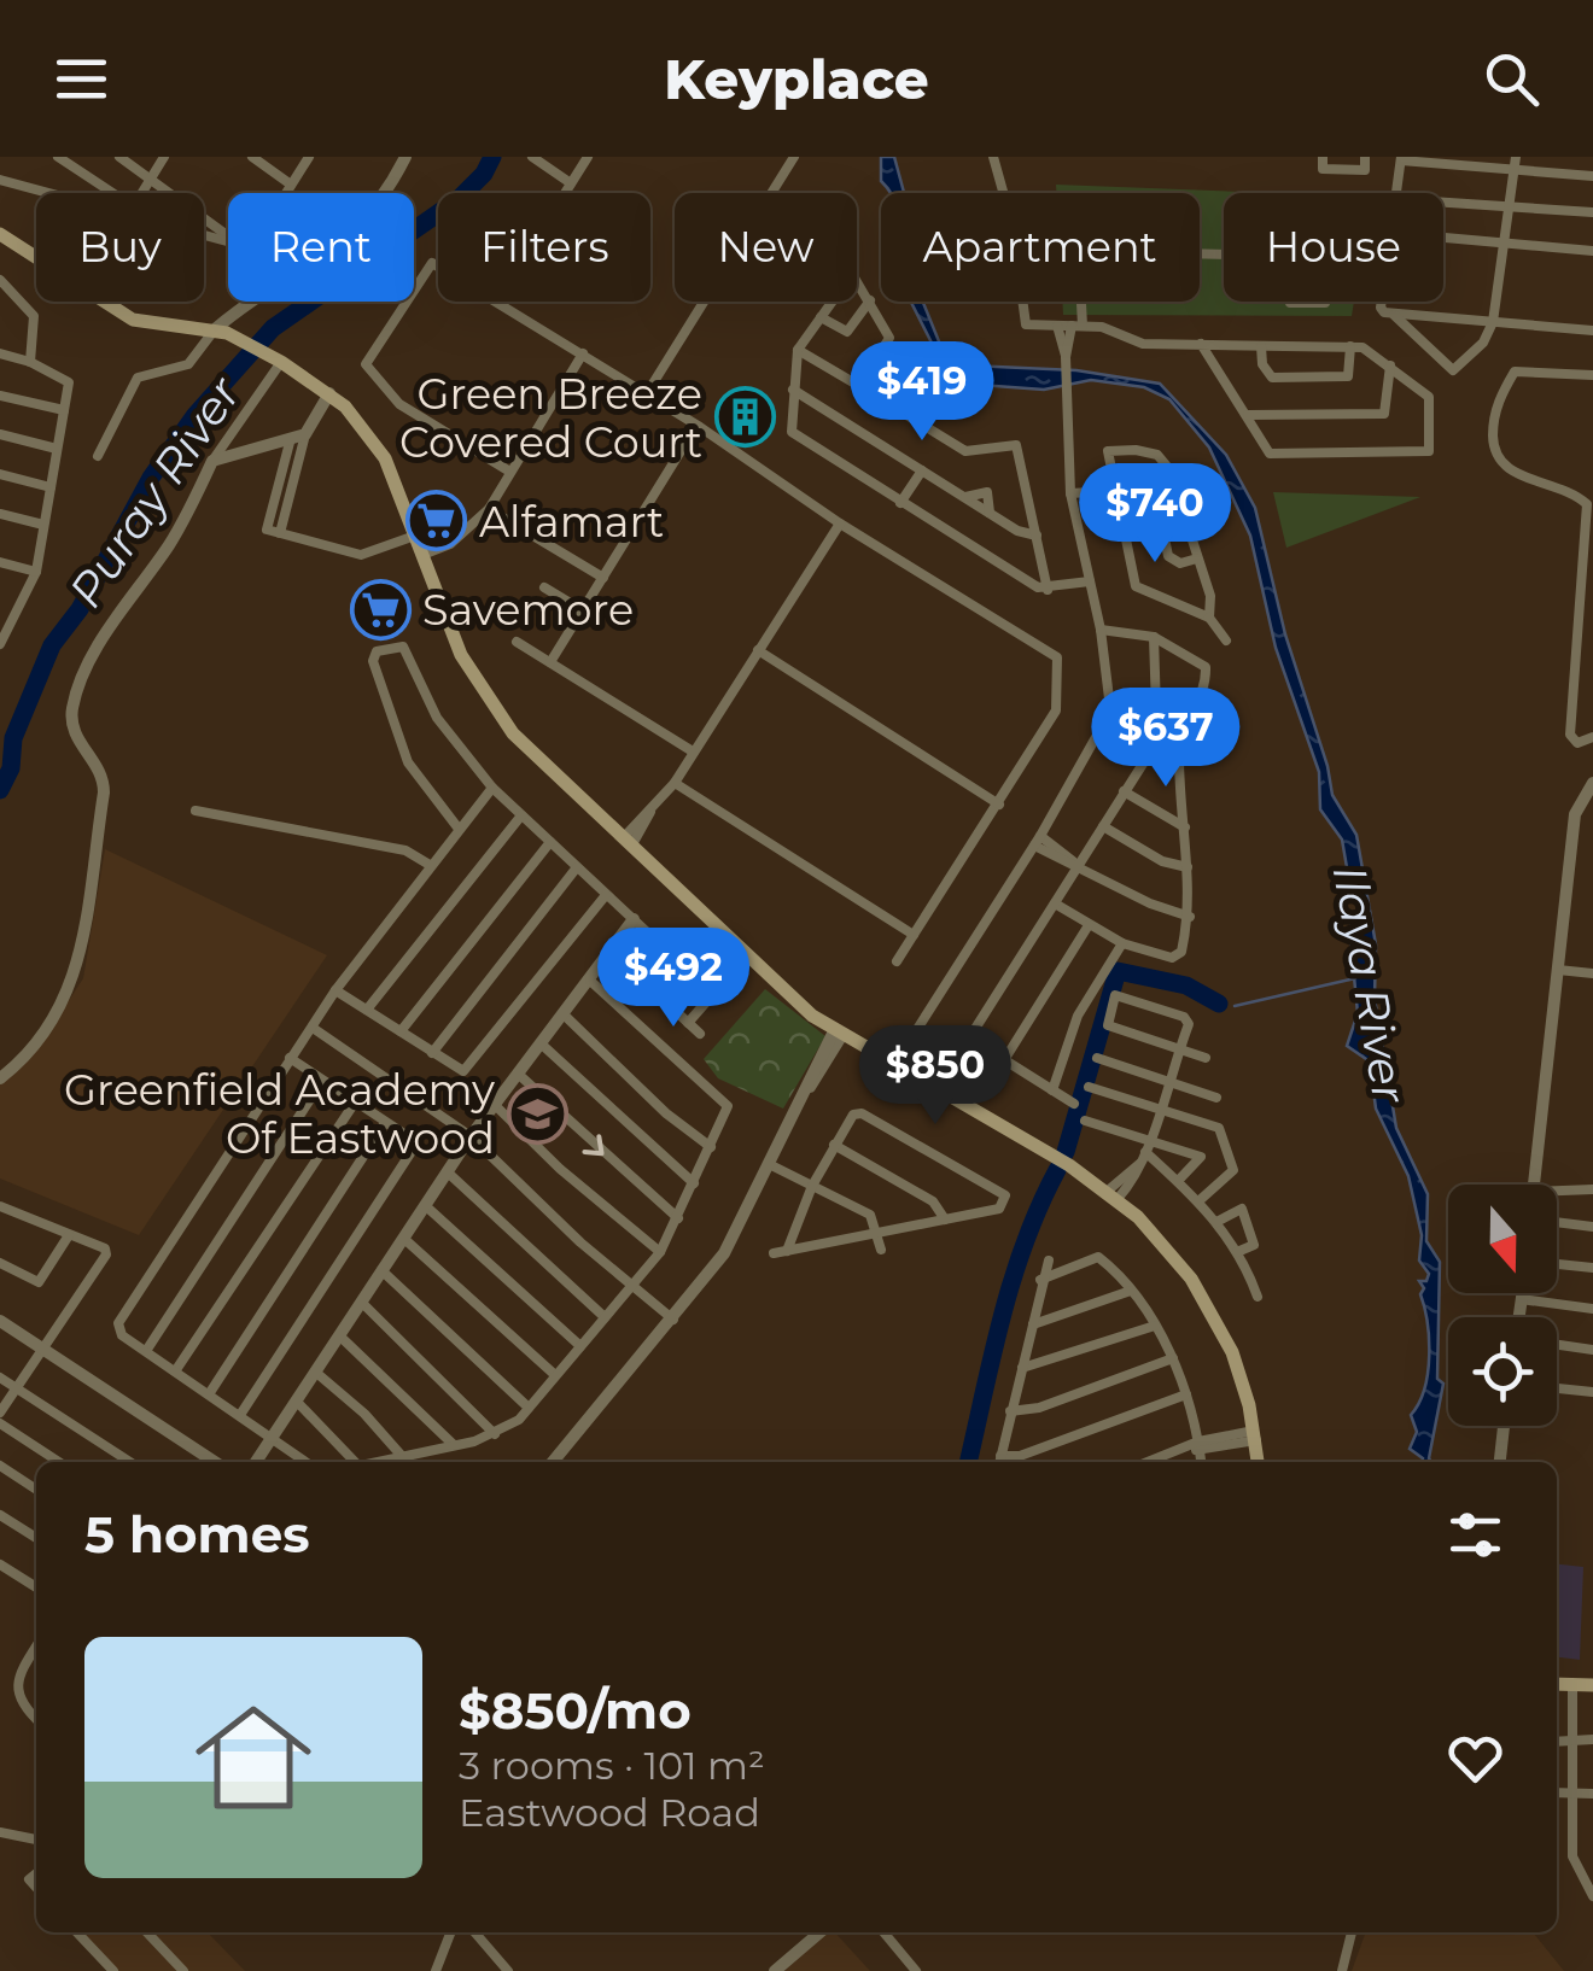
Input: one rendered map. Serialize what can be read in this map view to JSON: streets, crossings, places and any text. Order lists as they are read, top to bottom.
{
  "water": ["Puray River", "Ilaya River"],
  "places": {
    "building": ["Green Breeze Covered Court"],
    "supermarket": ["Alfamart", "Savemore"],
    "school or university": ["Greenfield Academy Of Eastwood"]
  },
  "north": "bottom",
  "page": {
    "header": "Keyplace",
    "chip": [
      "Buy",
      "Rent",
      "Filters",
      "New",
      "Apartment",
      "House"
    ],
    "price": [
      "$419",
      "$740",
      "$637",
      "$492",
      "$850"
    ],
    "heading": "5 homes",
    "list": [
      {
        "name": "$850/mo",
        "note": "3 rooms · 101 m² · Eastwood Road"
      }
    ]
  }
}
